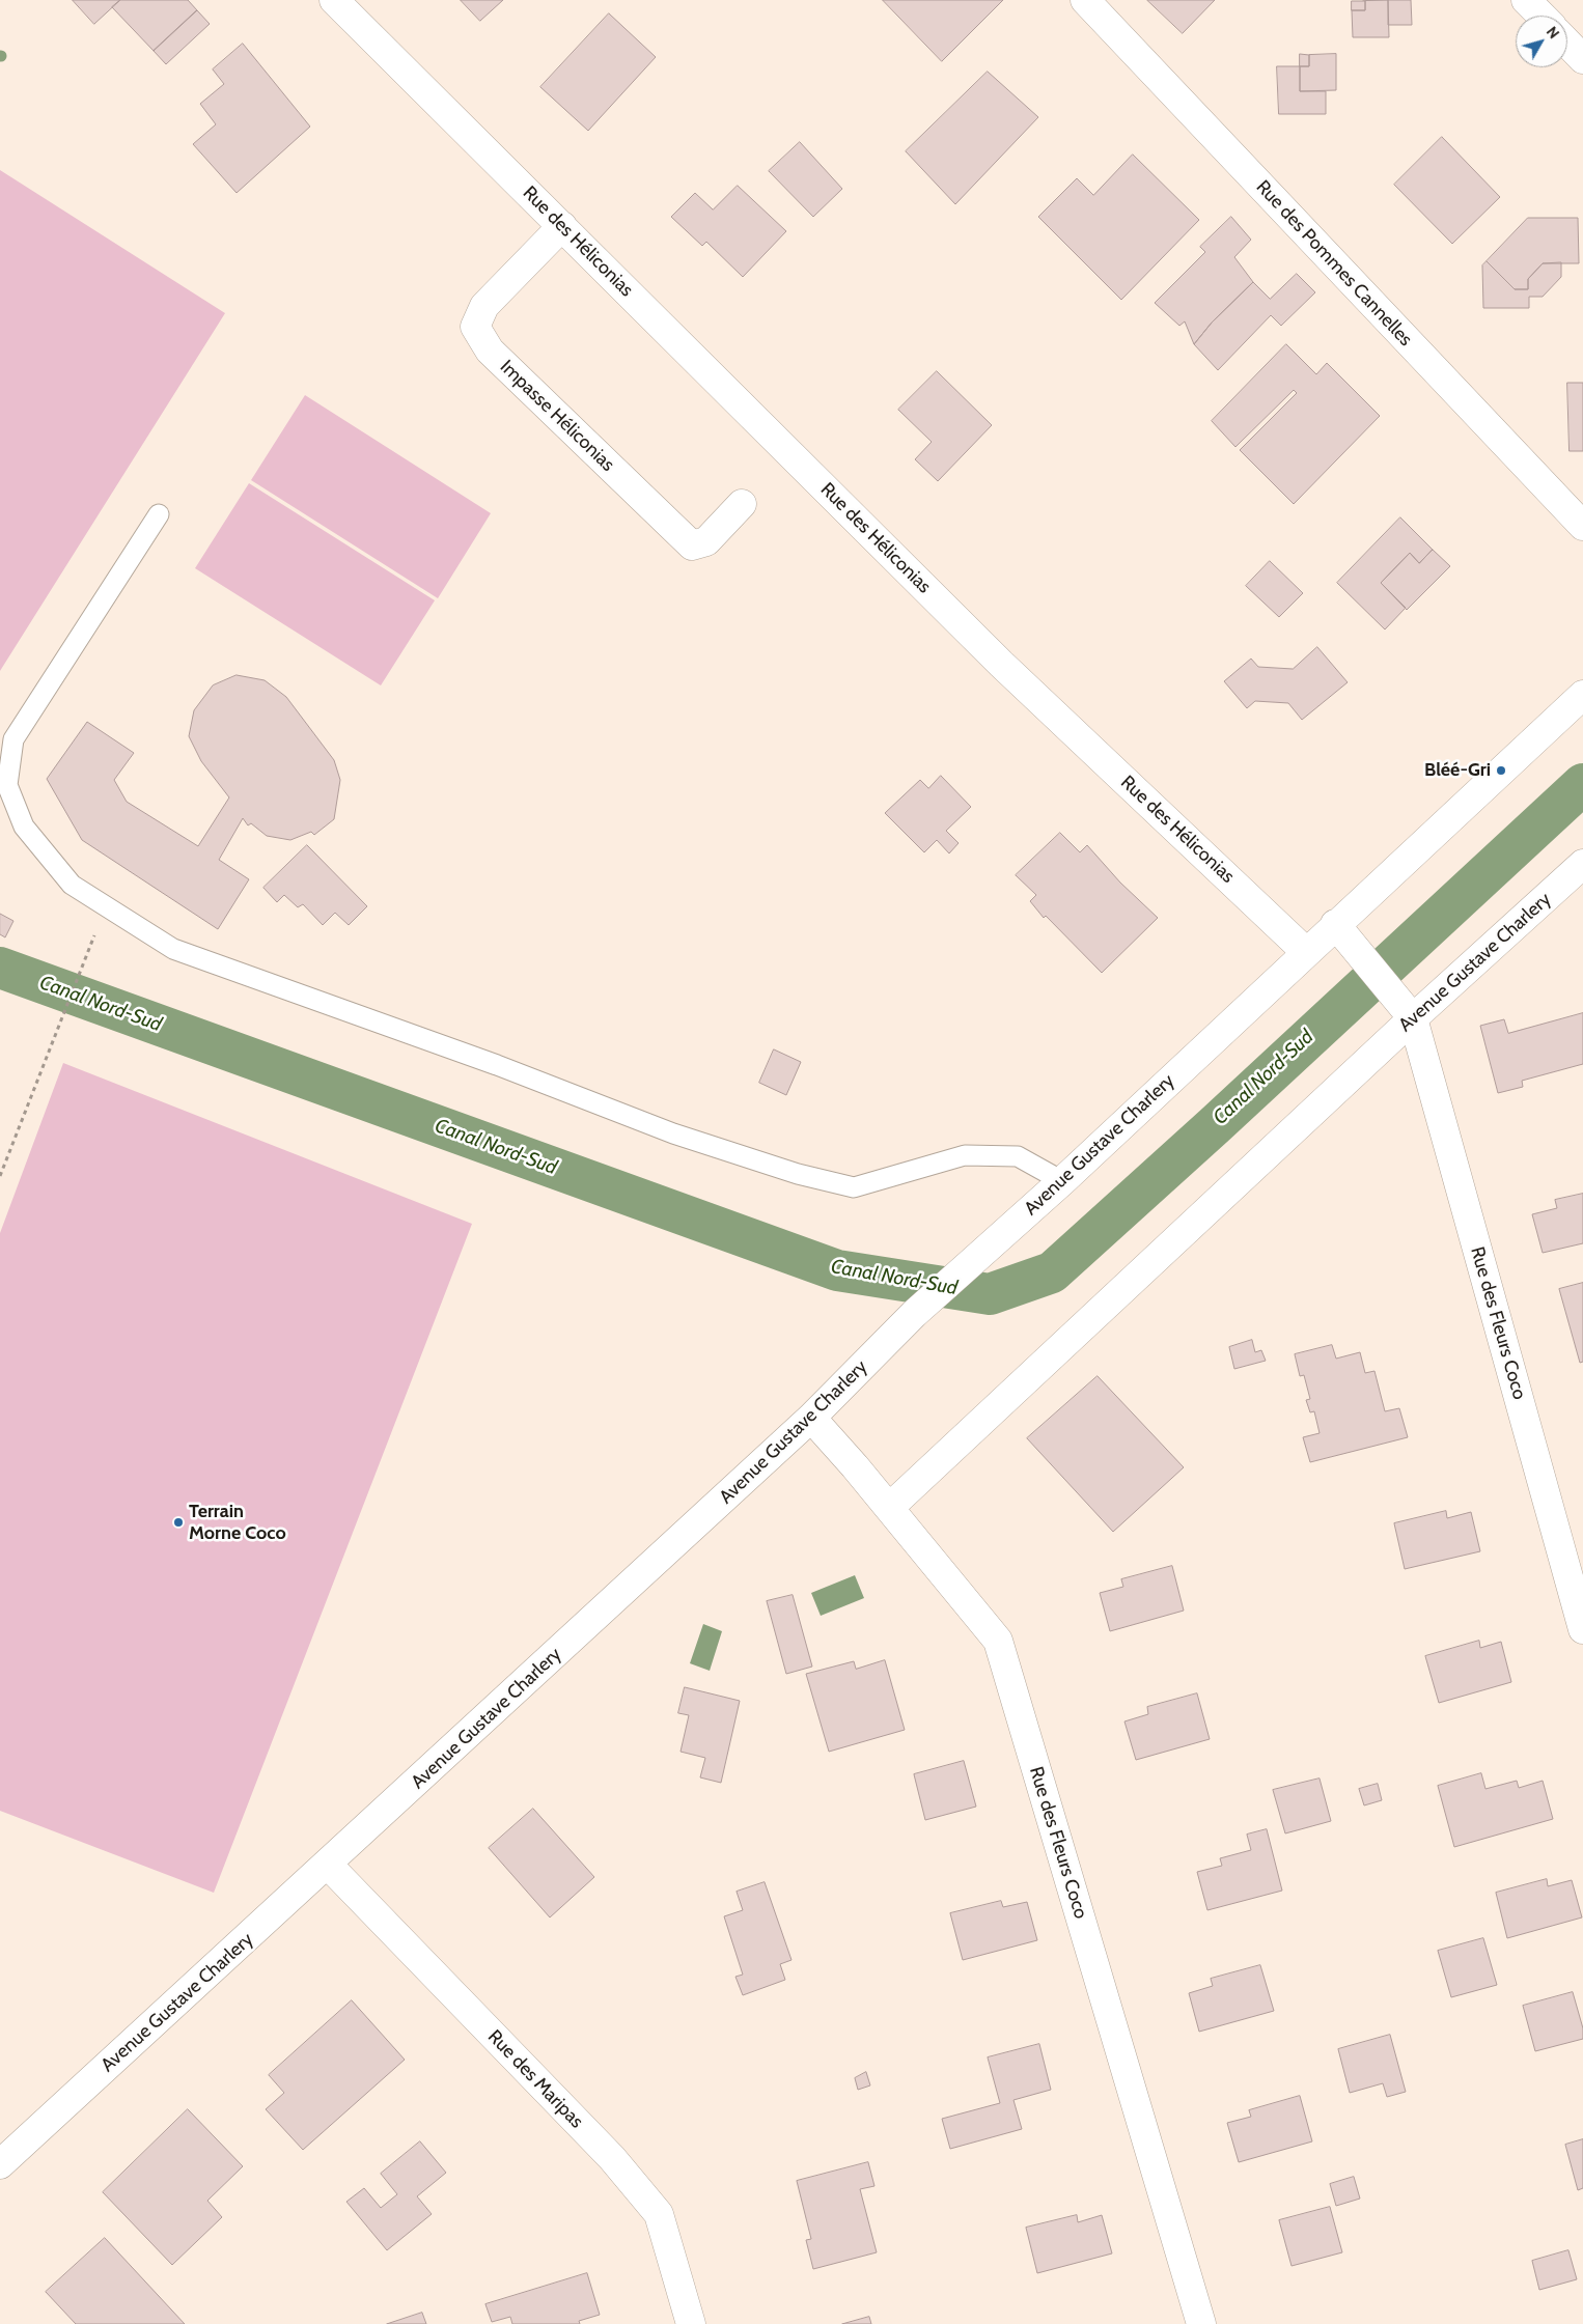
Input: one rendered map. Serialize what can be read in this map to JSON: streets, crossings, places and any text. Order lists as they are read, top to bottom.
{
  "streets": {
    "street": [
      "Rue des Héliconias",
      "Rue des Pommes Cannelles",
      "Impasse Héliconias",
      "Avenue Gustave Charlery",
      "Rue des Fleurs Coco",
      "Rue des Maripas"
    ]
  },
  "crossings": [
    ["Rue des Héliconias", "Impasse Héliconias"],
    ["Rue des Héliconias", "Avenue Gustave Charlery"],
    ["Avenue Gustave Charlery", "Rue des Fleurs Coco"],
    ["Avenue Gustave Charlery", "Rue des Maripas"]
  ],
  "water": ["Canal Nord-Sud"],
  "places": ["Bléé-Gri", "Terrain Morne Coco"],
  "north": "top right"
}
